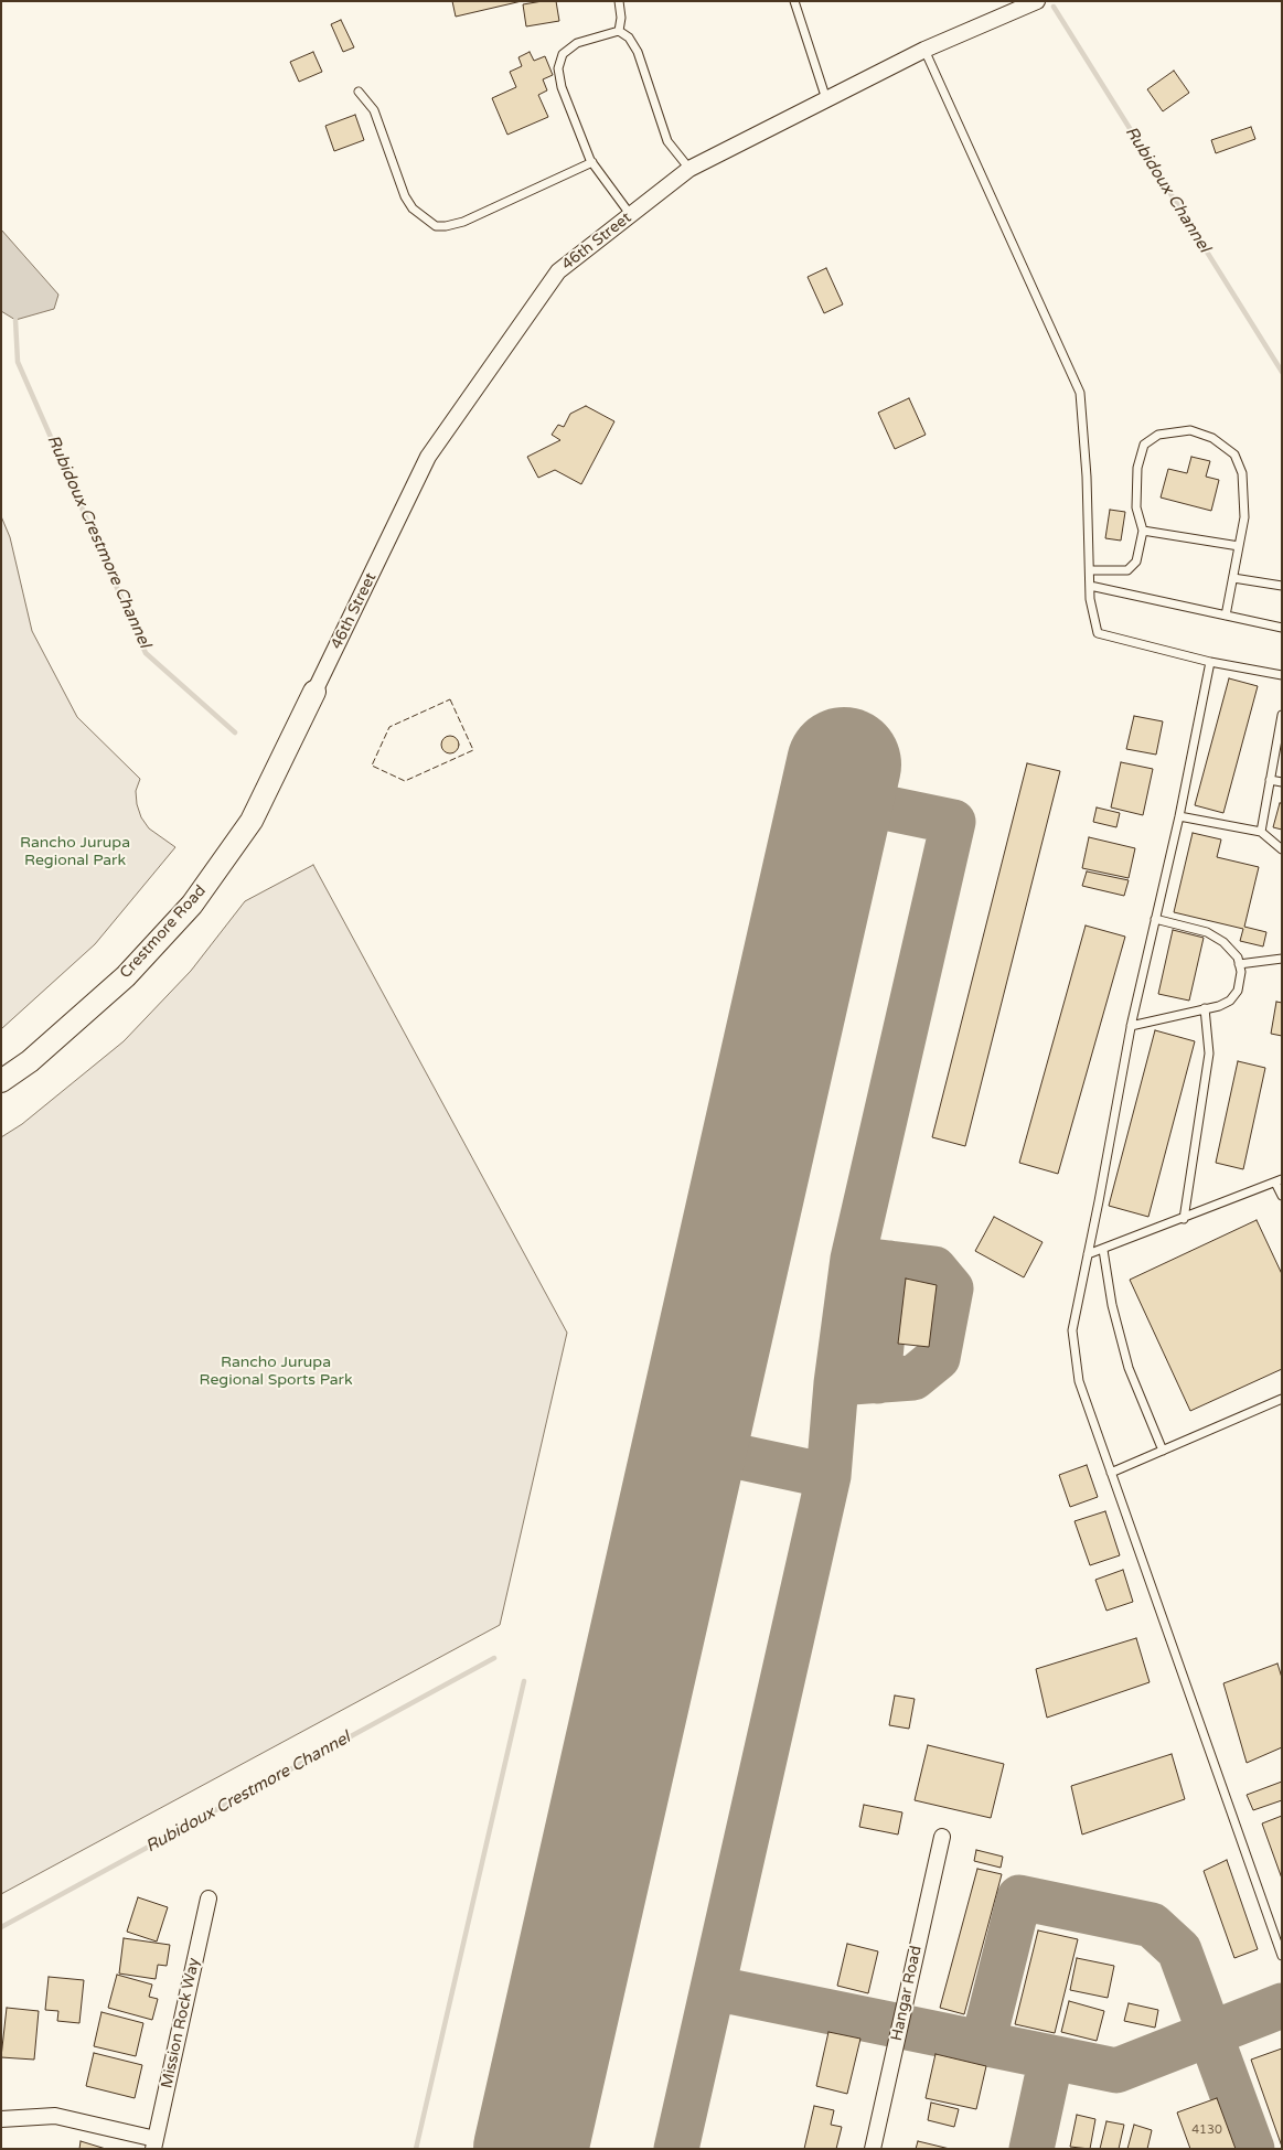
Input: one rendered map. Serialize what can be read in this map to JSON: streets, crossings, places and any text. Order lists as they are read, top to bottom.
{
  "streets": {
    "street": [
      "46th Street",
      "Crestmore Road",
      "Hangar Road",
      "Mission Rock Way"
    ]
  },
  "crossings": [
    ["46th Street", "Crestmore Road"]
  ],
  "water": ["Rubidoux Channel", "Rubidoux Crestmore Channel"],
  "parks": ["Rancho Jurupa Regional Park", "Rancho Jurupa Regional Sports Park"],
  "house_numbers": ["4130"]
}
